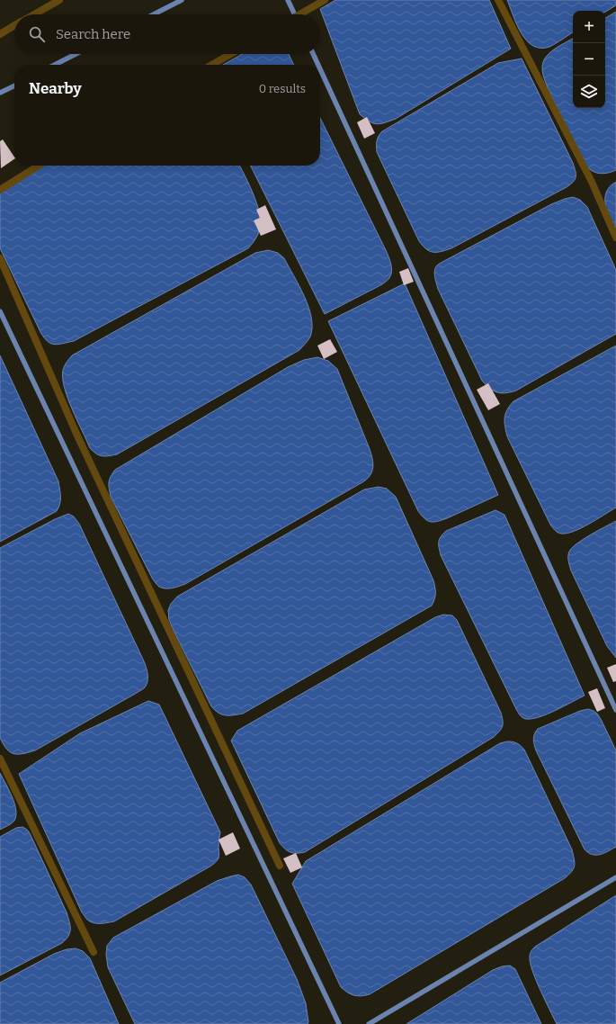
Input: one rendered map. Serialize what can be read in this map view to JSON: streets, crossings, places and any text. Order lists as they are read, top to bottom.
{
  "page": {
    "map_buttons": ["+", "−"],
    "search": "Search here",
    "heading": ["Nearby", "0 results"]
  }
}
